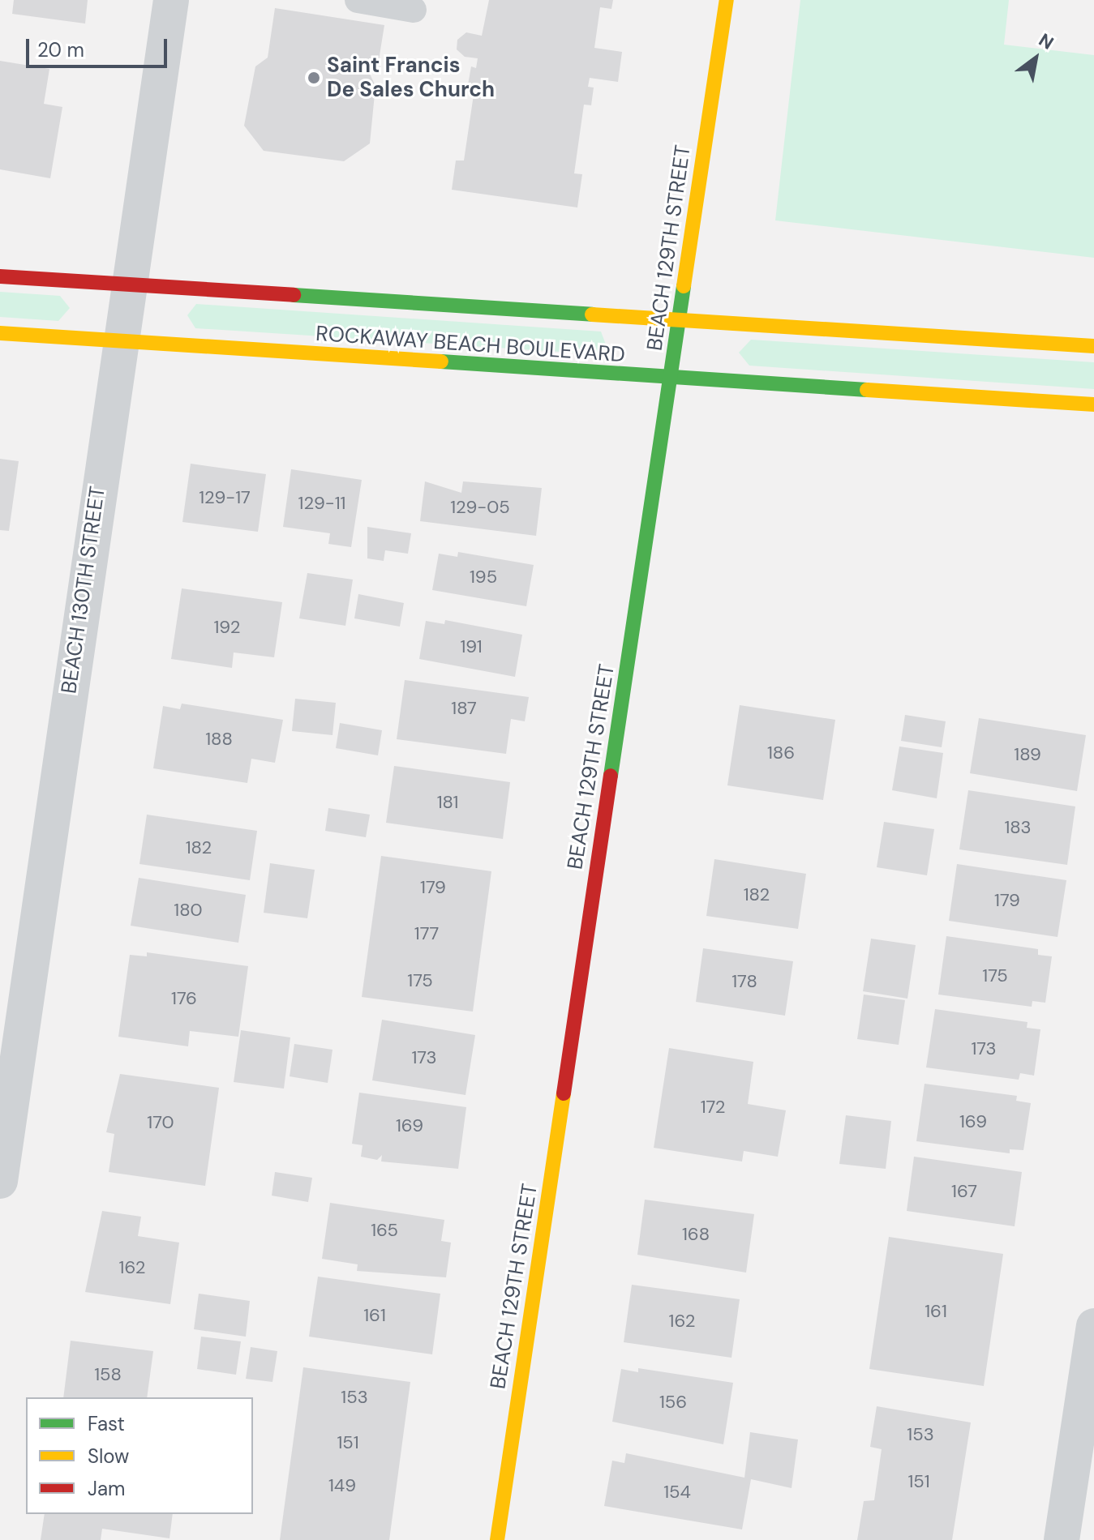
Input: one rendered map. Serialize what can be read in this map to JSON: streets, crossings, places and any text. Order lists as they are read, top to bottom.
{
  "streets": {
    "street": ["BEACH 129TH STREET", "ROCKAWAY BEACH BOULEVARD", "BEACH 130TH STREET"]
  },
  "crossings": [
    ["BEACH 129TH STREET", "ROCKAWAY BEACH BOULEVARD"],
    ["ROCKAWAY BEACH BOULEVARD", "BEACH 130TH STREET"]
  ],
  "places": ["Saint Francis De Sales Church"],
  "house_numbers": [
    "129-17",
    "129-11",
    "129-05",
    "195",
    "192",
    "191",
    "187",
    "188",
    "186",
    "189",
    "181",
    "183",
    "182",
    "179",
    "182",
    "179",
    "180",
    "177",
    "175",
    "175",
    "178",
    "176",
    "173",
    "173",
    "172",
    "169",
    "170",
    "169",
    "167",
    "165",
    "168",
    "162",
    "161",
    "161",
    "162",
    "158",
    "153",
    "156",
    "153",
    "151",
    "151",
    "149",
    "154"
  ],
  "legend": ["Fast", "Slow", "Jam"],
  "scale_bar": "20 m",
  "north": "top right"
}
